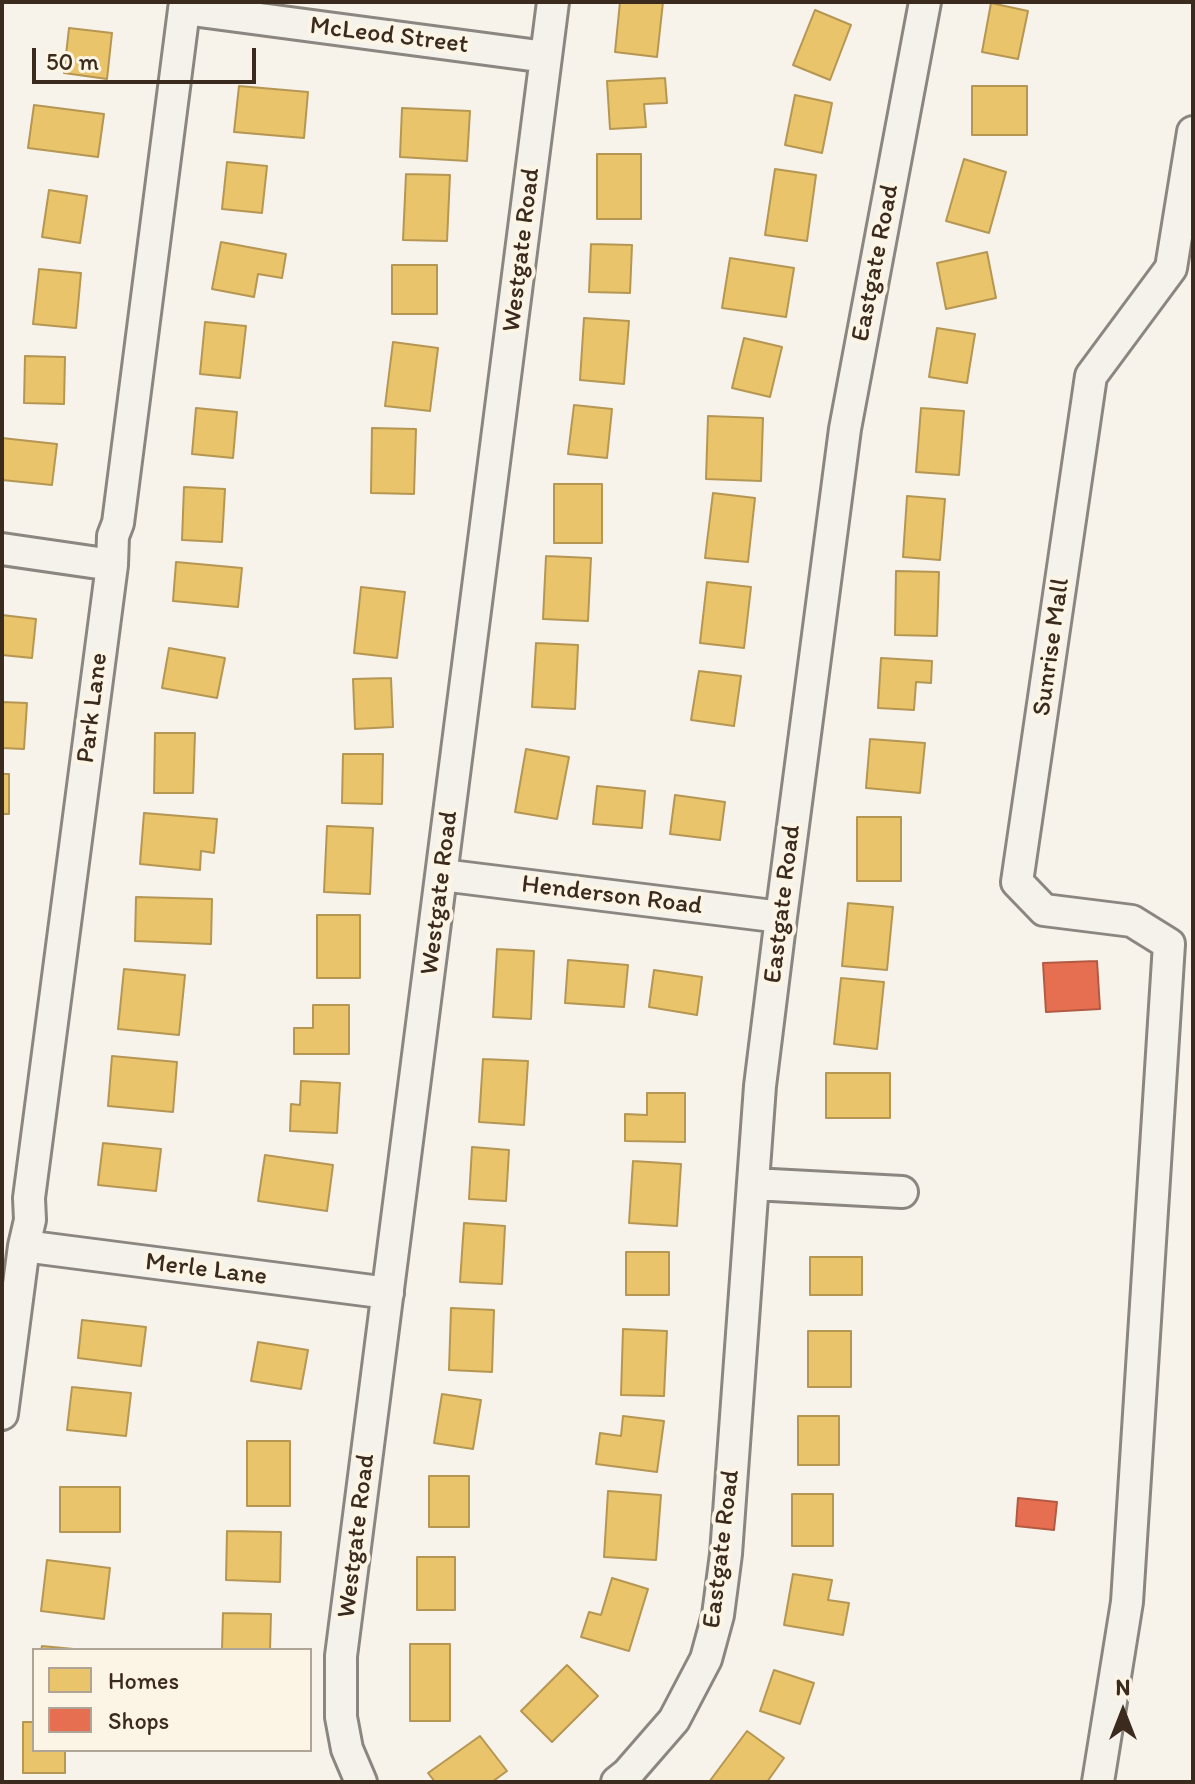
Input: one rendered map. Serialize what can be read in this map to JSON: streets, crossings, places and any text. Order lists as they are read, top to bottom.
{
  "streets": {
    "street": [
      "McLeod Street",
      "Westgate Road",
      "Eastgate Road",
      "Sunrise Mall",
      "Park Lane",
      "Henderson Road",
      "Merle Lane"
    ]
  },
  "crossings": [
    ["McLeod Street", "Westgate Road"],
    ["McLeod Street", "Park Lane"],
    ["Westgate Road", "Henderson Road"],
    ["Westgate Road", "Merle Lane"],
    ["Eastgate Road", "Henderson Road"],
    ["Park Lane", "Merle Lane"]
  ],
  "legend": ["Homes", "Shops"],
  "scale_bar": "50 m",
  "north": "top"
}
